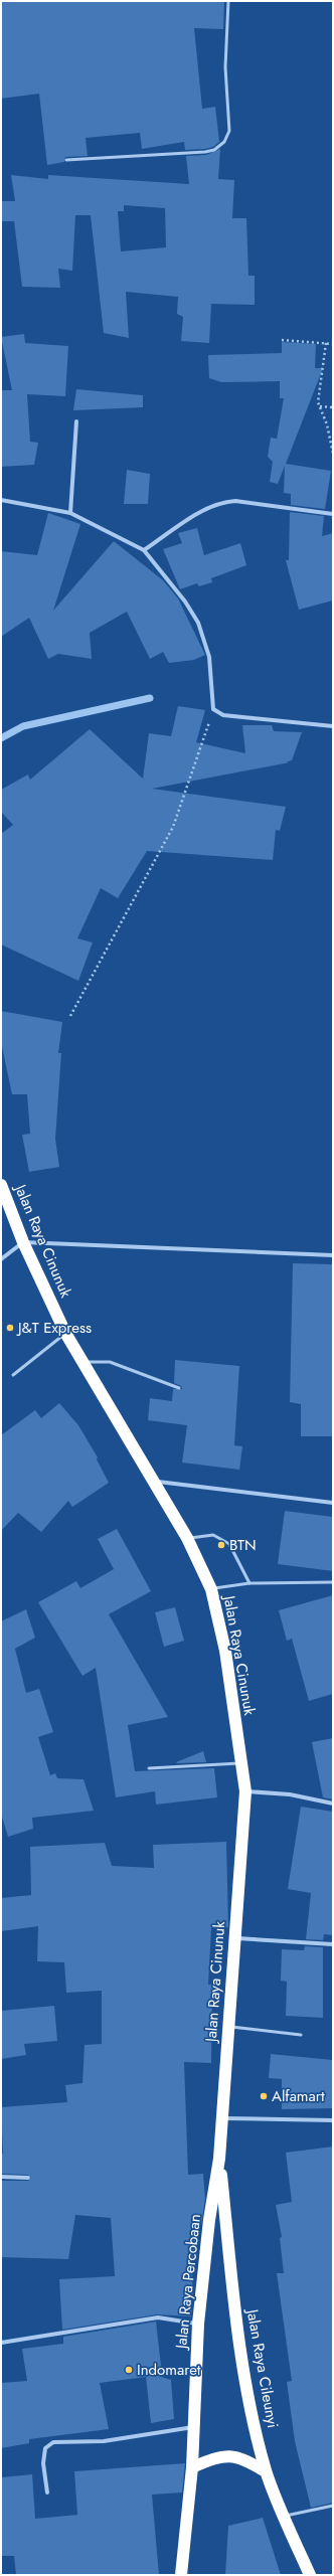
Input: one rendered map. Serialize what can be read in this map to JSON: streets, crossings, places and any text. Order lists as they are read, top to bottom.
{
  "streets": {
    "highway": ["Jalan Raya Cinunuk", "Jalan Raya Percobaan", "Jalan Raya Cileunyi"]
  },
  "crossings": [
    ["Jalan Raya Cinunuk", "Jalan Raya Percobaan"],
    ["Jalan Raya Cinunuk", "Jalan Raya Cileunyi"],
    ["Jalan Raya Percobaan", "Jalan Raya Cileunyi"]
  ],
  "places": [
    "J&T Express",
    "BTN",
    "Alfamart",
    "Indomaret"
  ]
}
